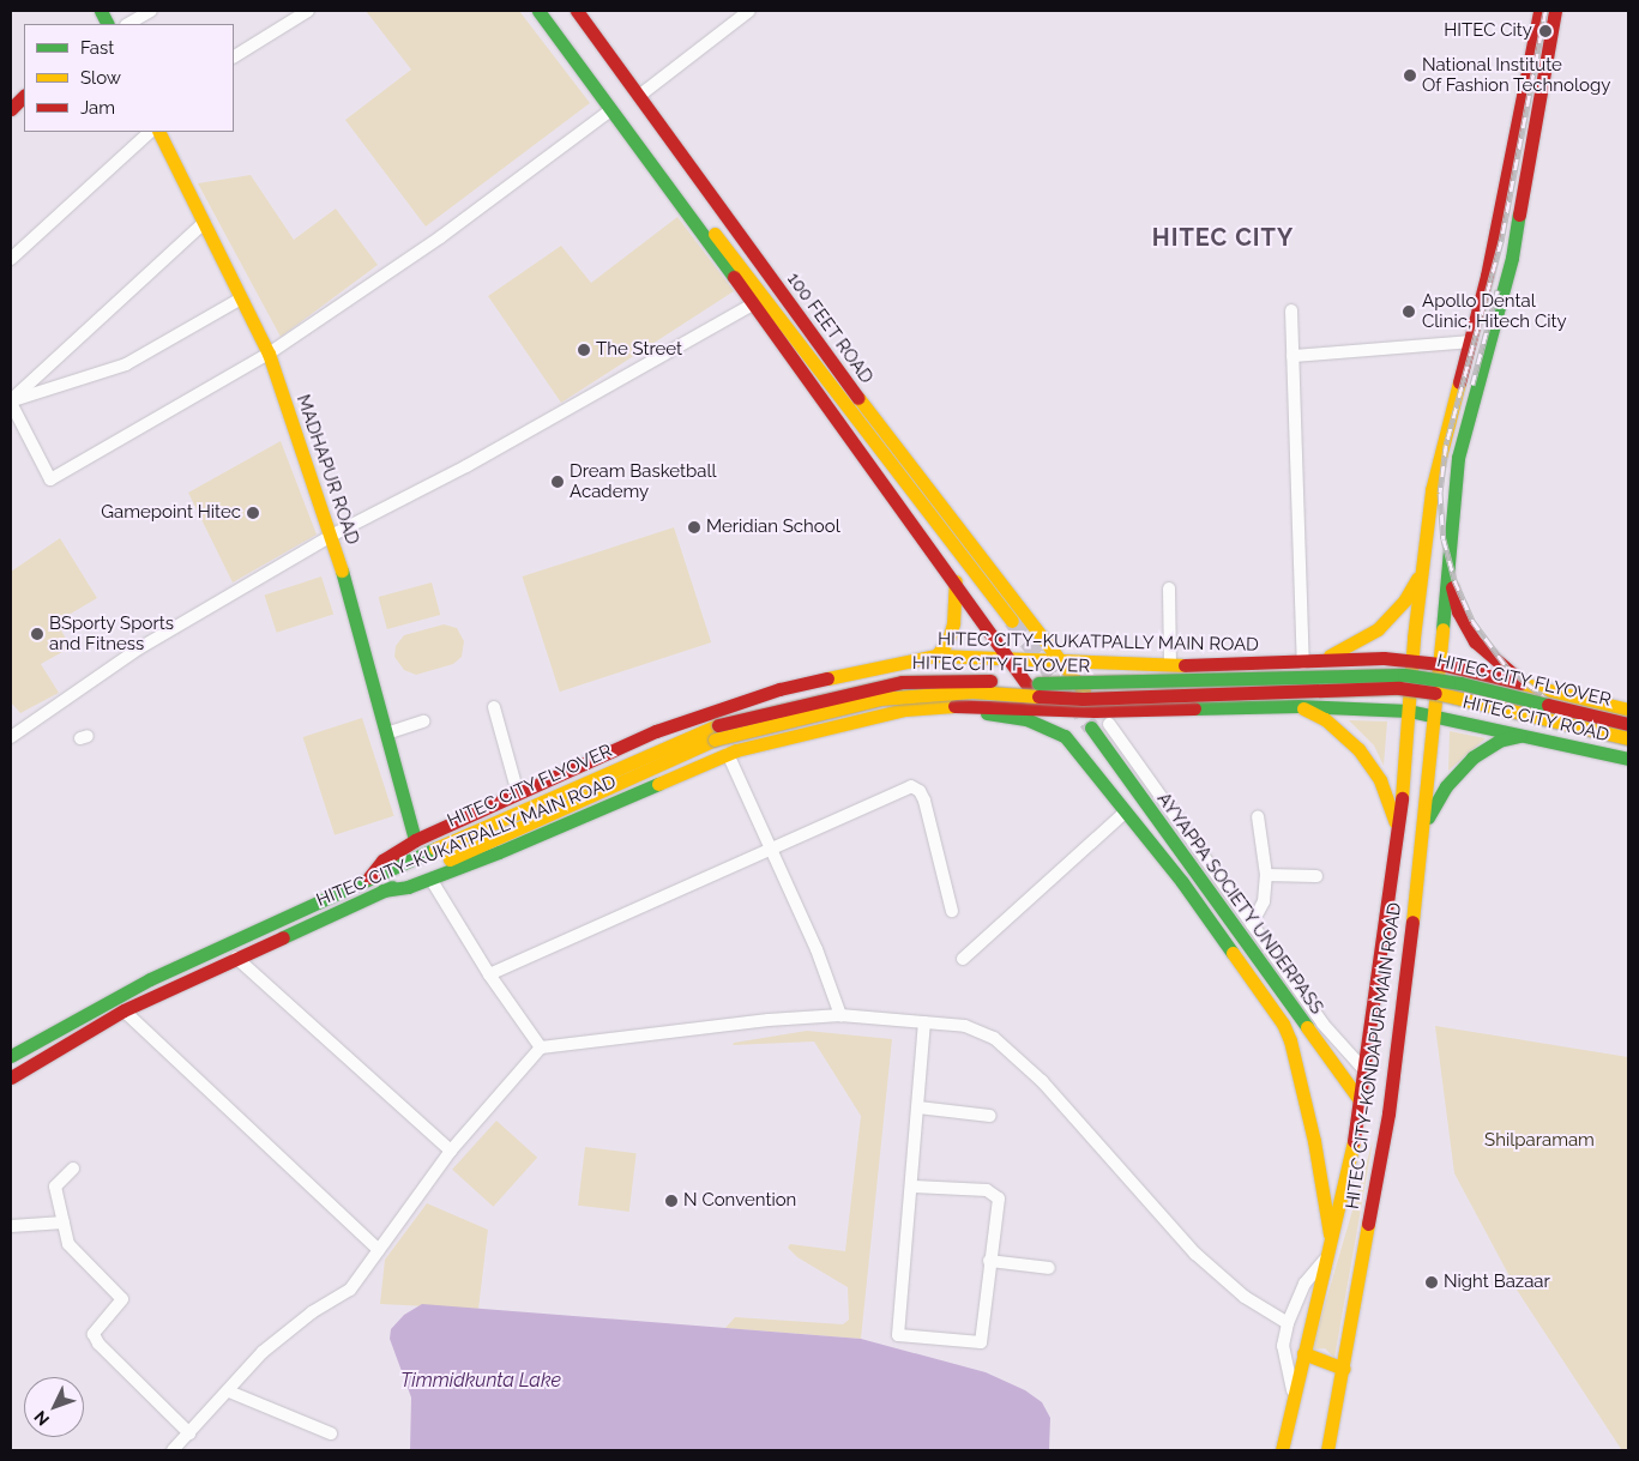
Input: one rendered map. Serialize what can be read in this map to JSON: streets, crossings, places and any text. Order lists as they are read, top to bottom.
{
  "streets": {
    "main road": [
      "100 FEET ROAD",
      "MADHAPUR ROAD",
      "HITEC CITY–KUKATPALLY MAIN ROAD",
      "HITEC CITY FLYOVER",
      "HITEC CITY ROAD",
      "AYYAPPA SOCIETY UNDERPASS",
      "HITEC CITY–KONDAPUR MAIN ROAD"
    ]
  },
  "crossings": [
    ["100 FEET ROAD", "HITEC CITY–KUKATPALLY MAIN ROAD"],
    ["MADHAPUR ROAD", "HITEC CITY–KUKATPALLY MAIN ROAD"],
    ["HITEC CITY–KUKATPALLY MAIN ROAD", "HITEC CITY FLYOVER"],
    ["HITEC CITY–KUKATPALLY MAIN ROAD", "HITEC CITY ROAD"],
    ["HITEC CITY–KUKATPALLY MAIN ROAD", "HITEC CITY–KONDAPUR MAIN ROAD"],
    ["HITEC CITY ROAD", "HITEC CITY–KONDAPUR MAIN ROAD"],
    ["AYYAPPA SOCIETY UNDERPASS", "HITEC CITY–KONDAPUR MAIN ROAD"]
  ],
  "districts": ["HITEC CITY"],
  "water": ["Timmidkunta Lake"],
  "parks": ["Shilparamam"],
  "places": [
    "HITEC City",
    "National Institute Of Fashion Technology",
    "Apollo Dental Clinic, Hitech City",
    "The Street",
    "Dream Basketball Academy",
    "Gamepoint Hitec",
    "Meridian School",
    "BSporty Sports and Fitness",
    "N Convention",
    "Night Bazaar"
  ],
  "legend": ["Fast", "Slow", "Jam"],
  "north": "bottom left"
}
